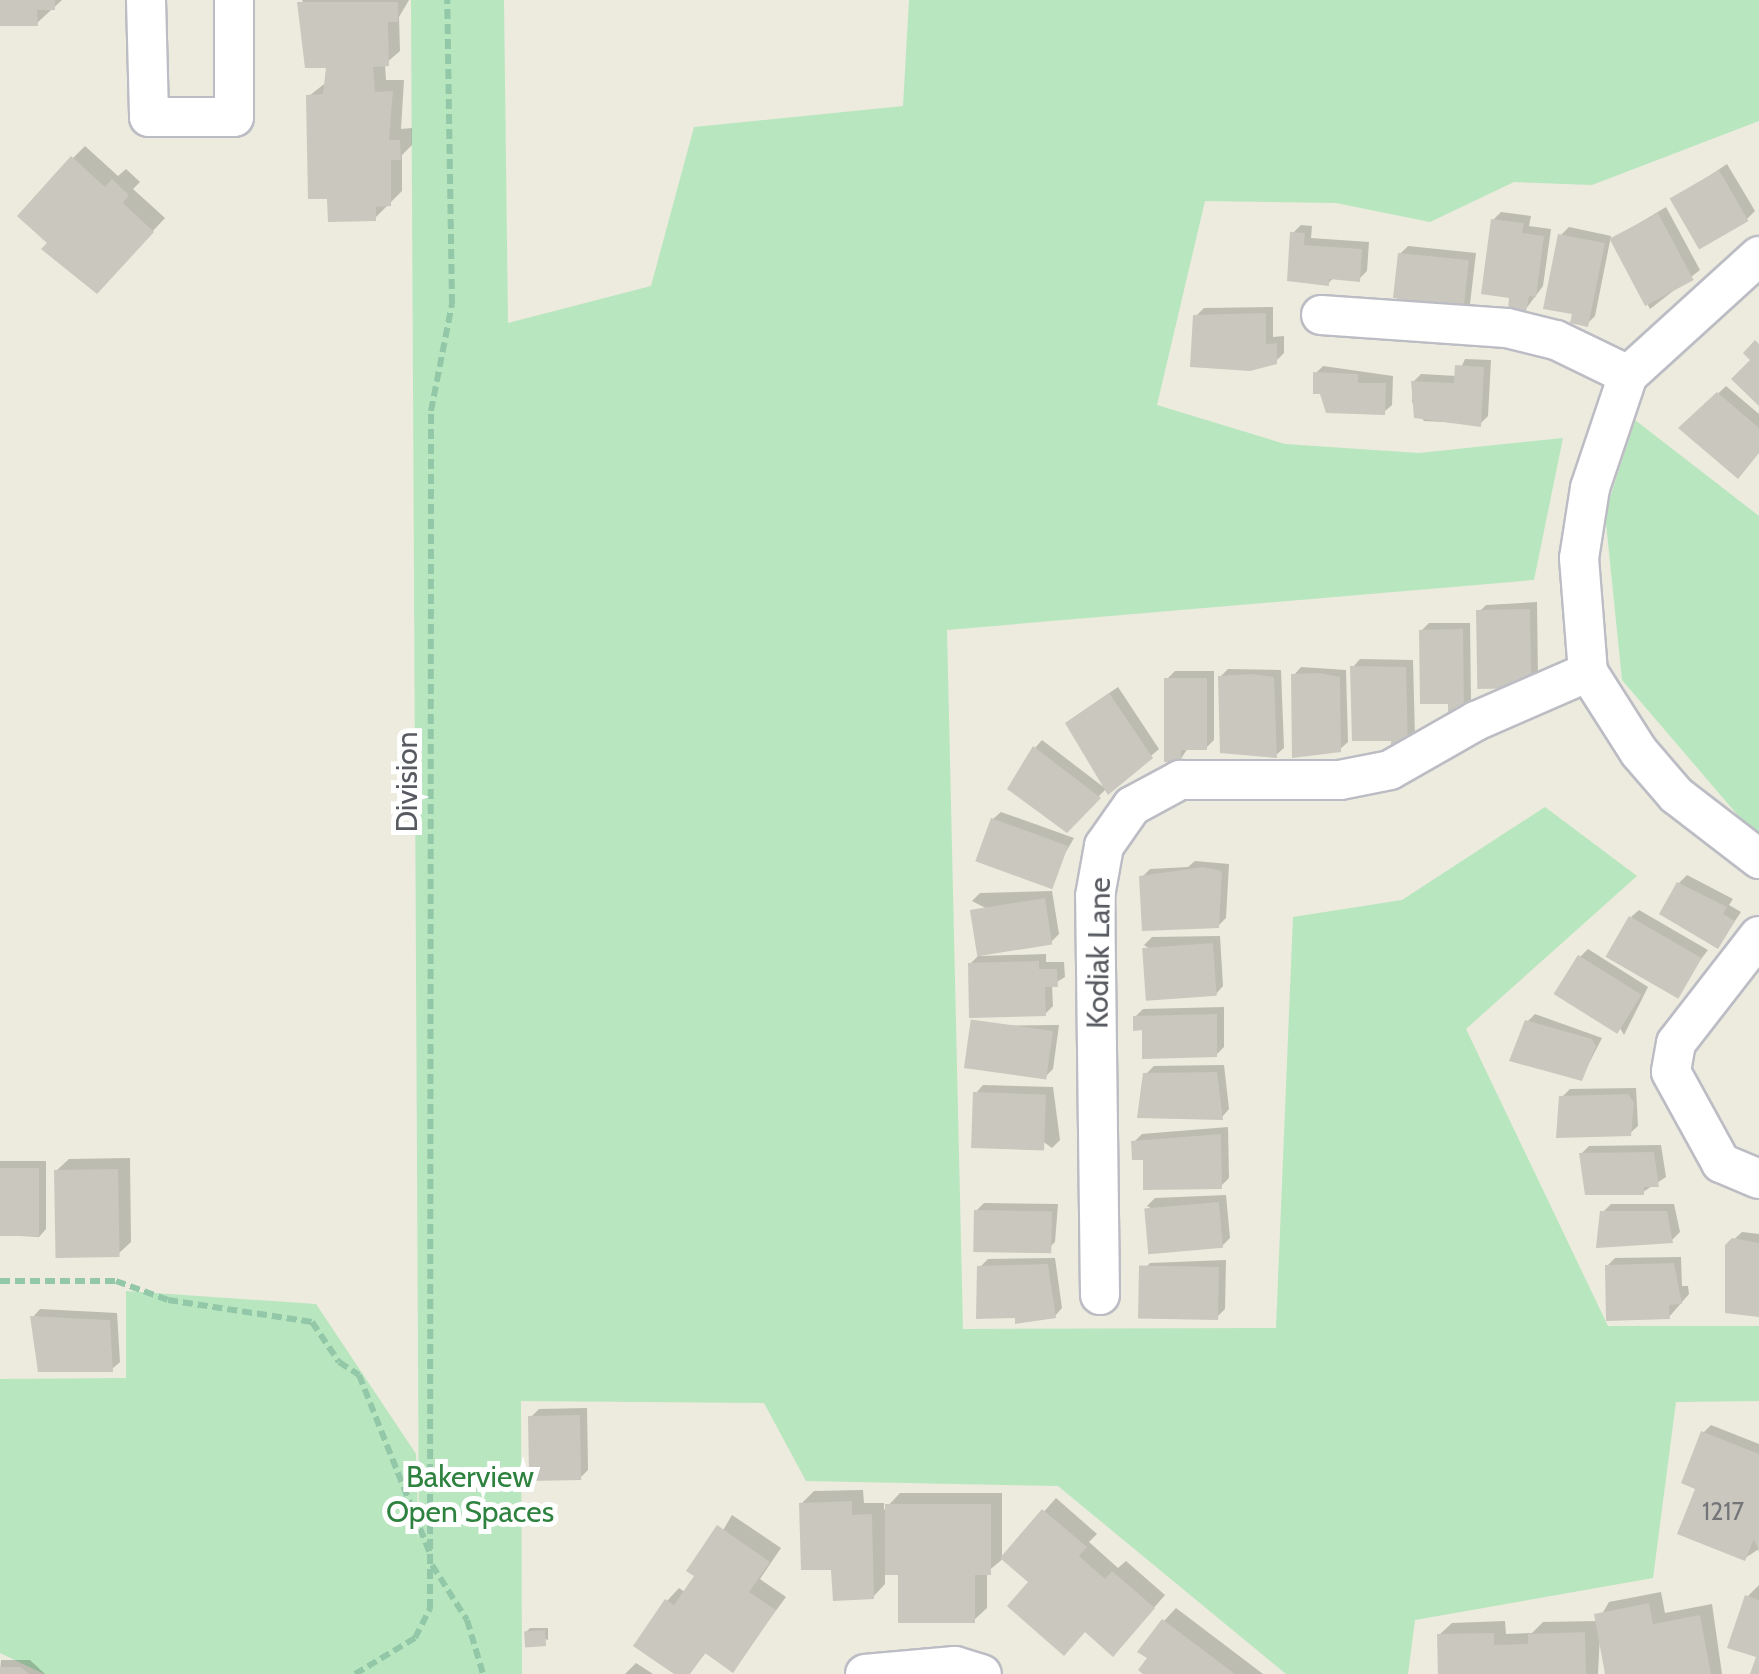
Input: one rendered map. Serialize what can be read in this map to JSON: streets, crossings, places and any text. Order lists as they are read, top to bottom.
{
  "streets": {
    "street": ["Kodiak Lane"],
    "path": ["Division"]
  },
  "parks": ["Bakerview Open Spaces"],
  "house_numbers": ["1217"]
}
